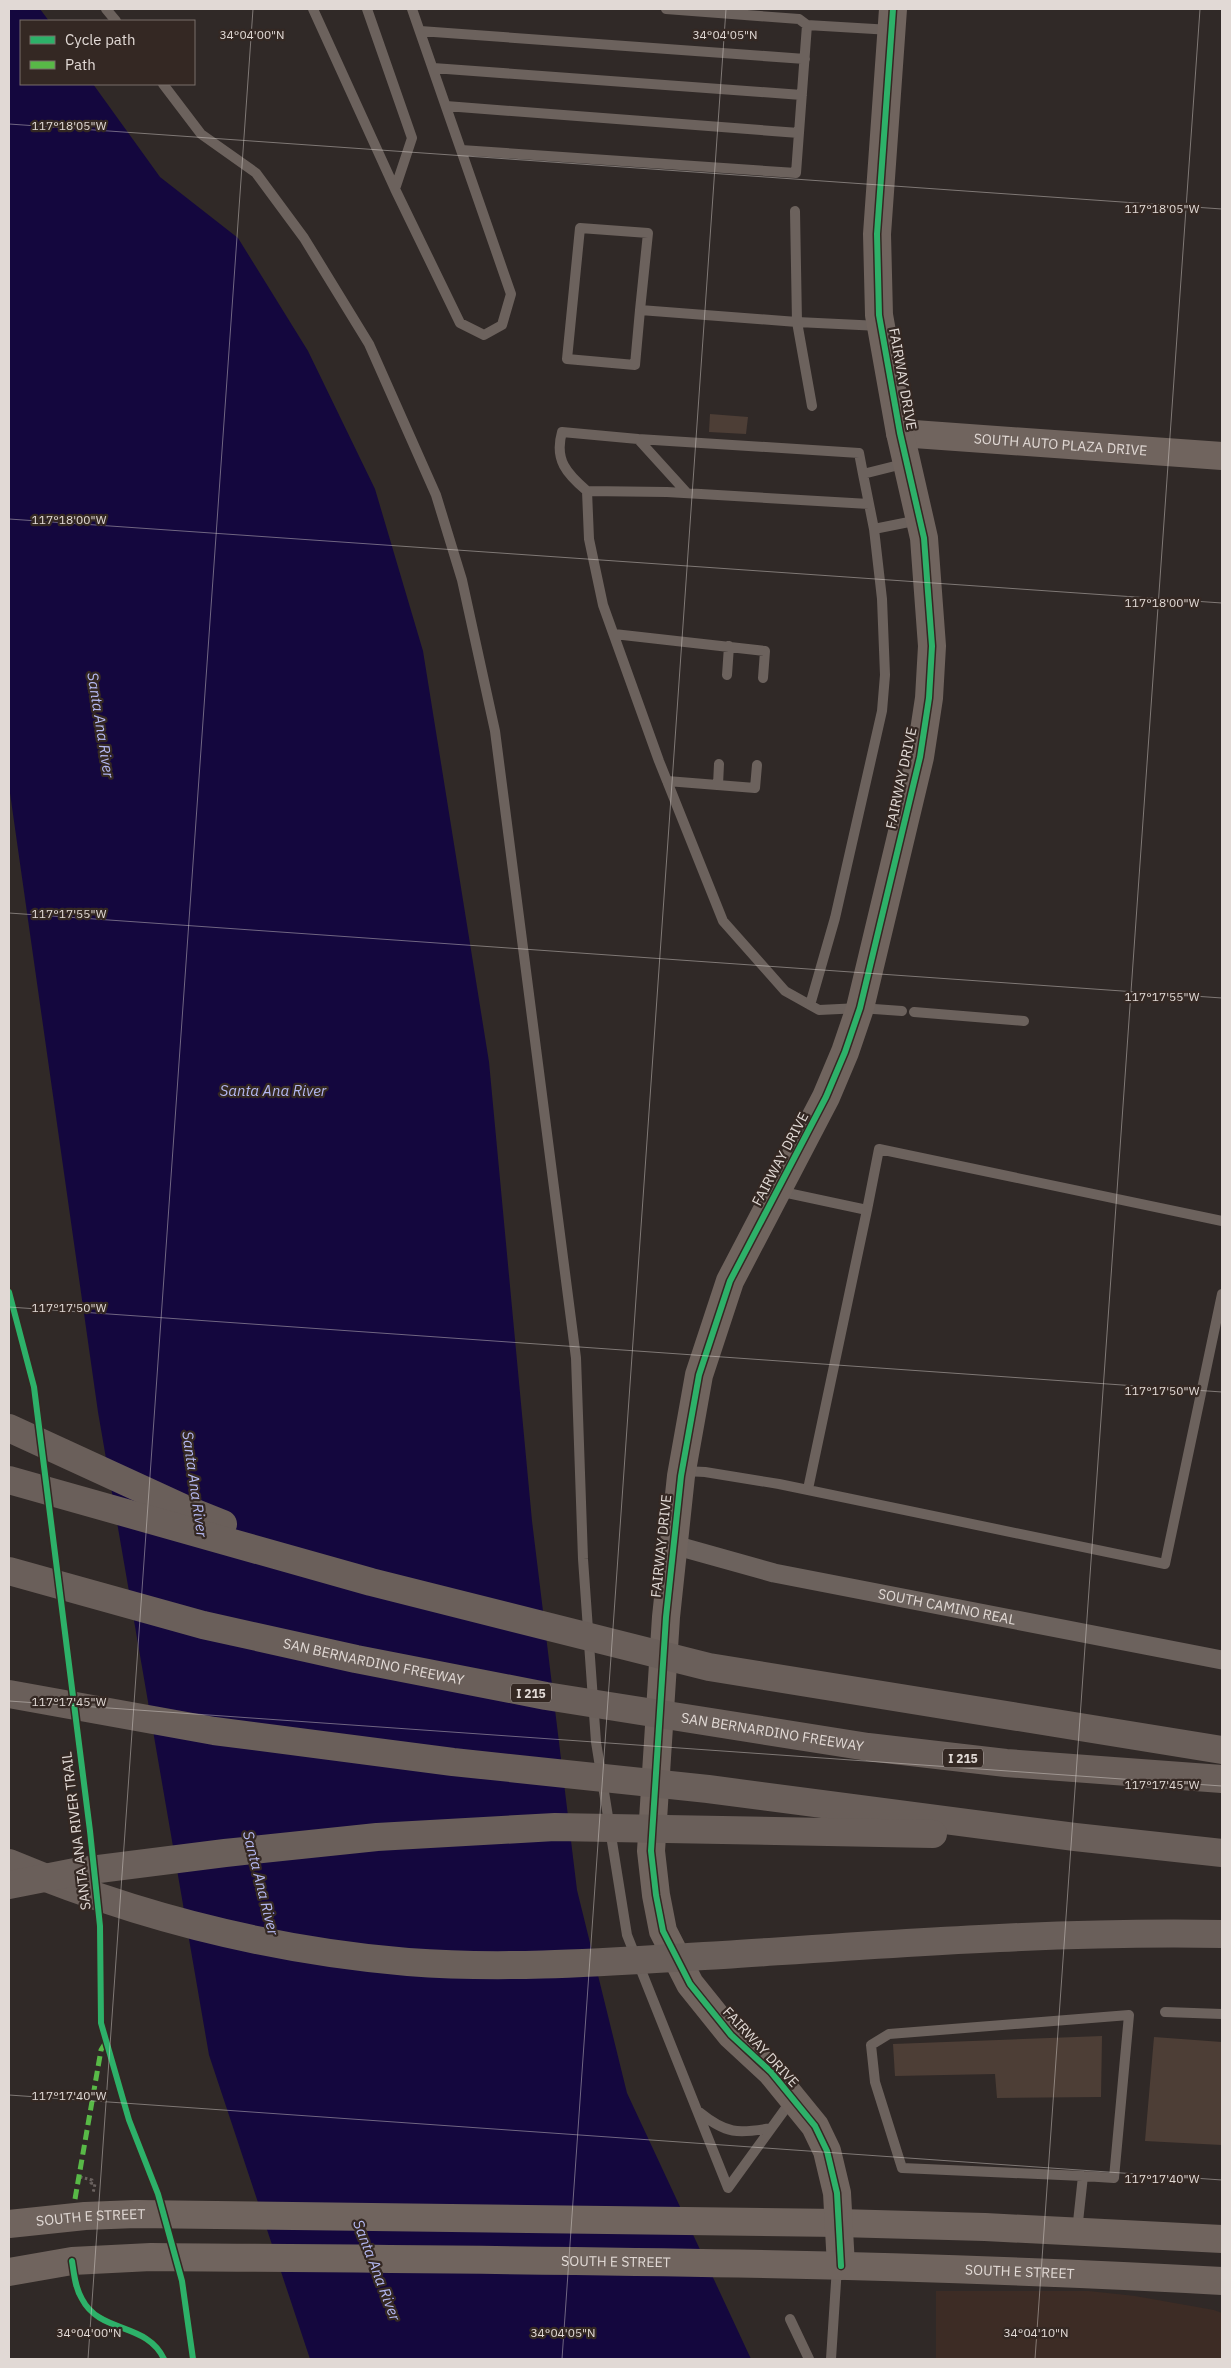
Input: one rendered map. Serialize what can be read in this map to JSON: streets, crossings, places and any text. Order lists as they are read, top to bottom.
{
  "streets": {
    "highway": ["SAN BERNARDINO FREEWAY", "I 215"],
    "street": [
      "FAIRWAY DRIVE",
      "SOUTH AUTO PLAZA DRIVE",
      "SOUTH CAMINO REAL",
      "SOUTH E STREET"
    ],
    "cycle path": ["SANTA ANA RIVER TRAIL"]
  },
  "crossings": [
    ["FAIRWAY DRIVE", "SOUTH AUTO PLAZA DRIVE"],
    ["FAIRWAY DRIVE", "SOUTH CAMINO REAL"],
    ["FAIRWAY DRIVE", "SOUTH E STREET"]
  ],
  "water": ["Santa Ana River"],
  "legend": ["Cycle path", "Path"],
  "coordinates": [
    "34°04'00\"N",
    "34°04'05\"N",
    "117°18'05\"W",
    "117°18'00\"W",
    "117°17'55\"W",
    "117°17'50\"W",
    "117°17'45\"W",
    "117°17'40\"W",
    "34°04'10\"N"
  ]
}
